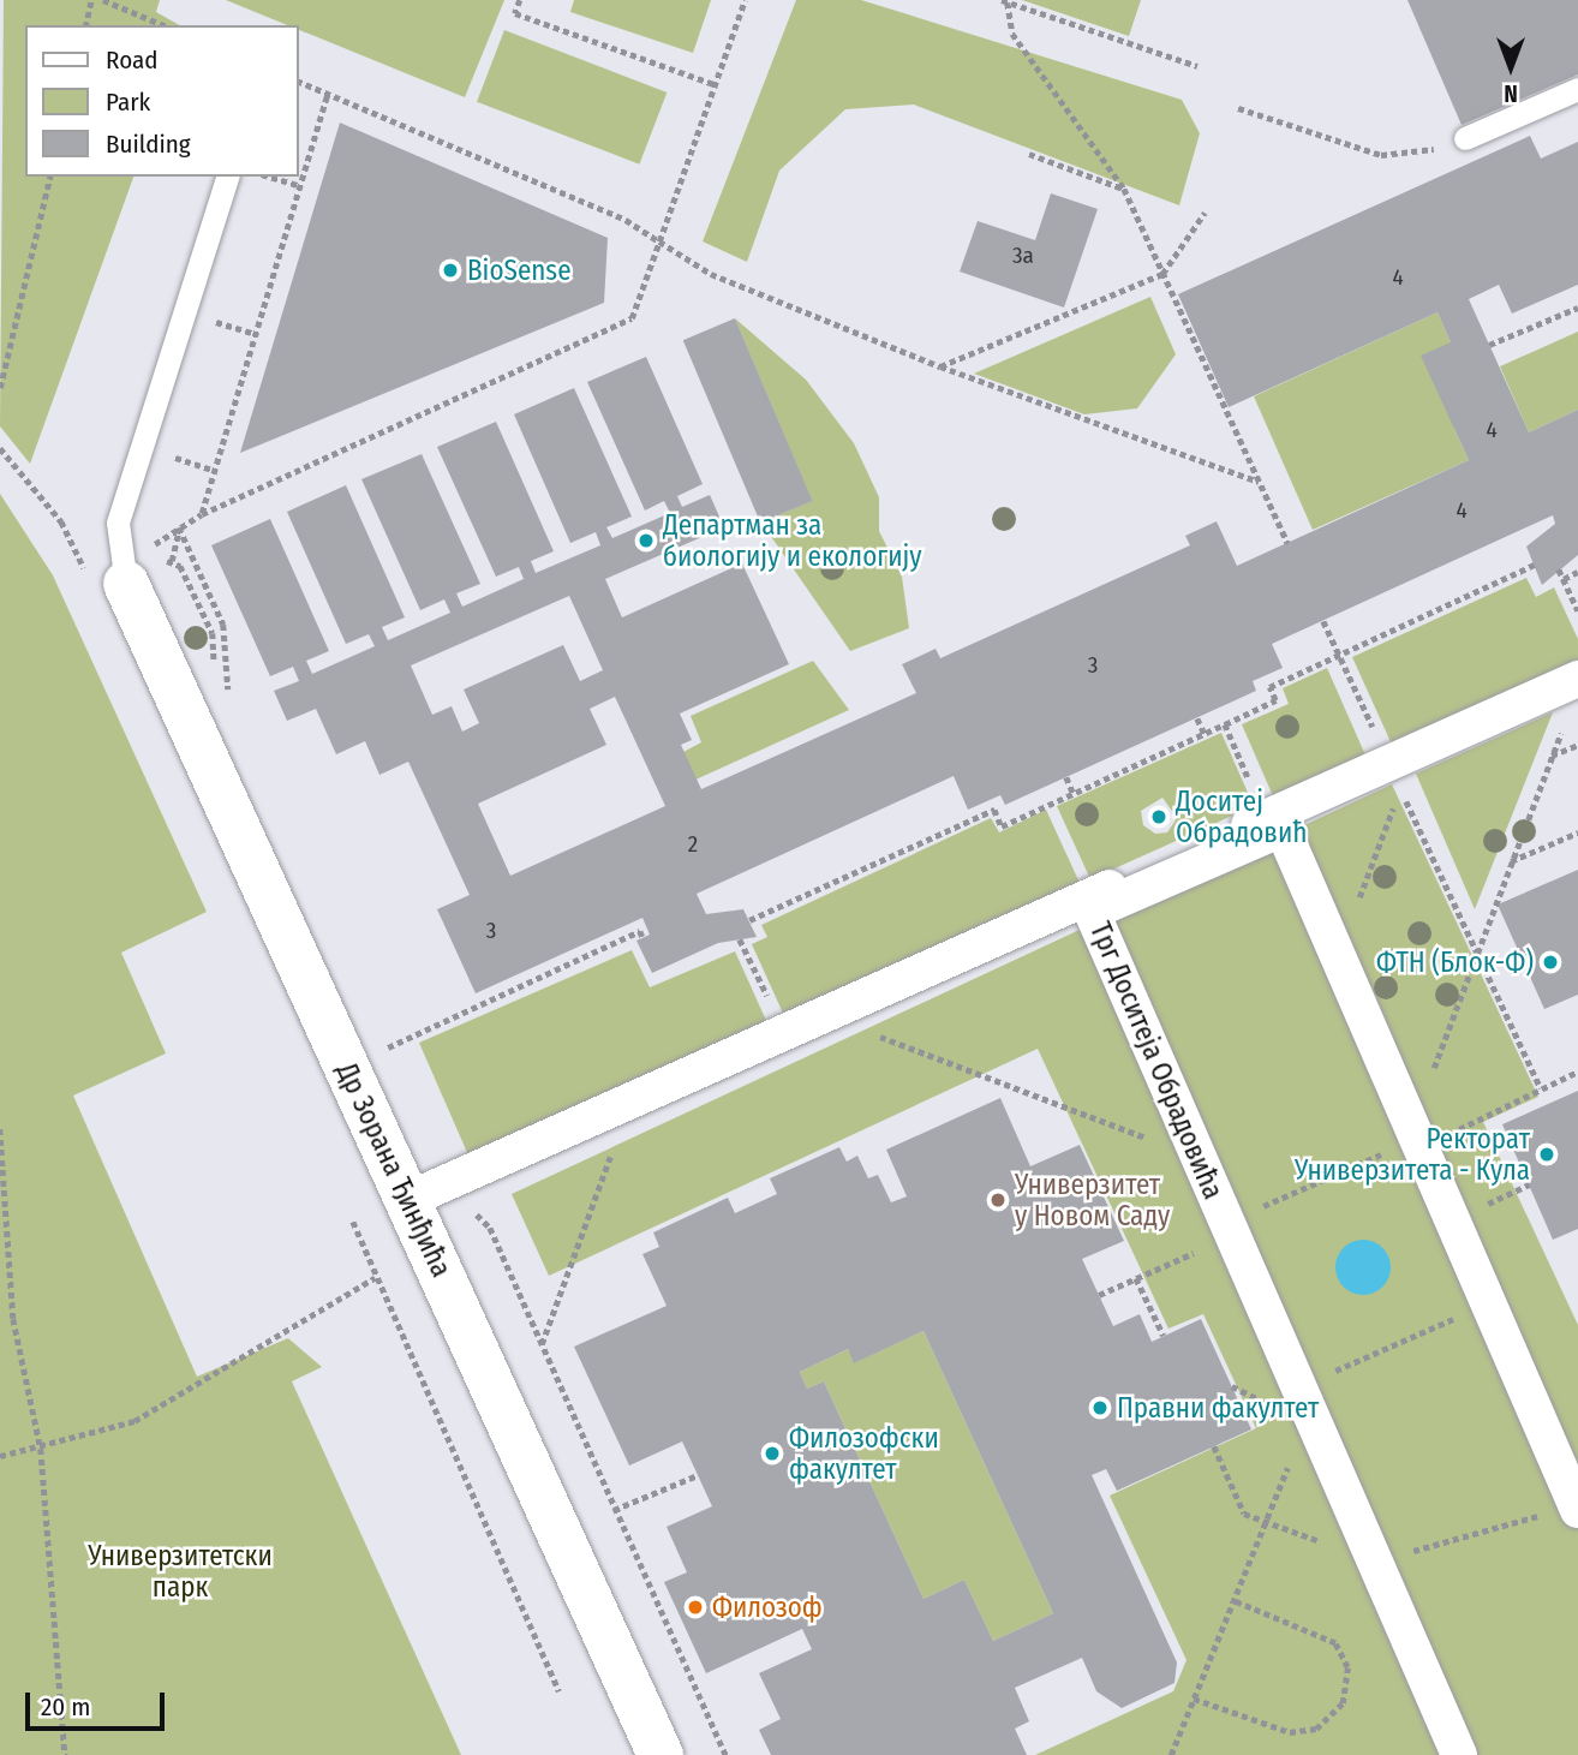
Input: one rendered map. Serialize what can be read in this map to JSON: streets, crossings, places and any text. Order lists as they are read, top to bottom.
{
  "streets": {
    "street": ["Трг Доситеја Обрадовића", "Др Зорана Ђинђића"]
  },
  "parks": ["Универзитетски парк"],
  "places": [
    "BioSense",
    "Департман за биологију и екологију",
    "Доситеј Обрадовић",
    "ФТН (Блок-Ф)",
    "Ректорат Универзитета - Кула",
    "Универзитет у Новом Саду",
    "Правни факултет",
    "Филозофски факултет",
    "Филозоф"
  ],
  "house_numbers": [
    "3a",
    "4",
    "4",
    "4",
    "3",
    "2",
    "3"
  ],
  "legend": ["Road", "Park", "Building"],
  "scale_bar": "20 m",
  "north": "bottom"
}
